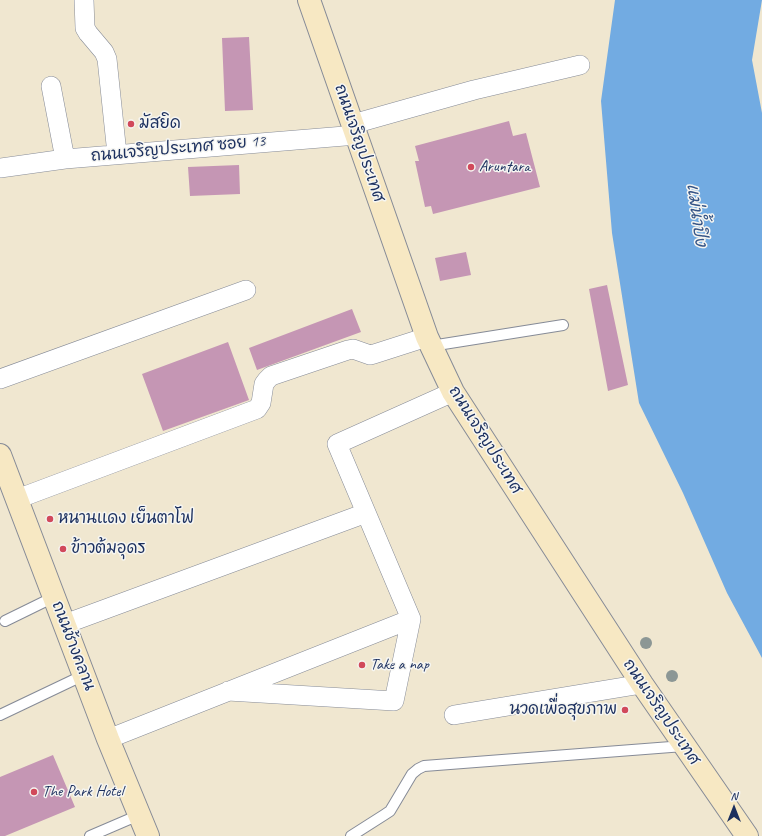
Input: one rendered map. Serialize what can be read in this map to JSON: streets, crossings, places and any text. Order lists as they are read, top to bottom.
{
  "streets": {
    "street": ["ถนนเจริญประเทศ", "ถนนเจริญประเทศ ซอย 13", "ถนนช้างคลาน"]
  },
  "crossings": [
    ["ถนนเจริญประเทศ", "ถนนเจริญประเทศ ซอย 13"]
  ],
  "water": ["แม่น้ำปิง"],
  "places": [
    "มัสยิด",
    "Aruntara",
    "หนานแดง เย็นตาโฟ",
    "ข้าวต้มอุดร",
    "Take a nap",
    "นวดเพื่อสุขภาพ",
    "The Park Hotel"
  ],
  "north": "top"
}
